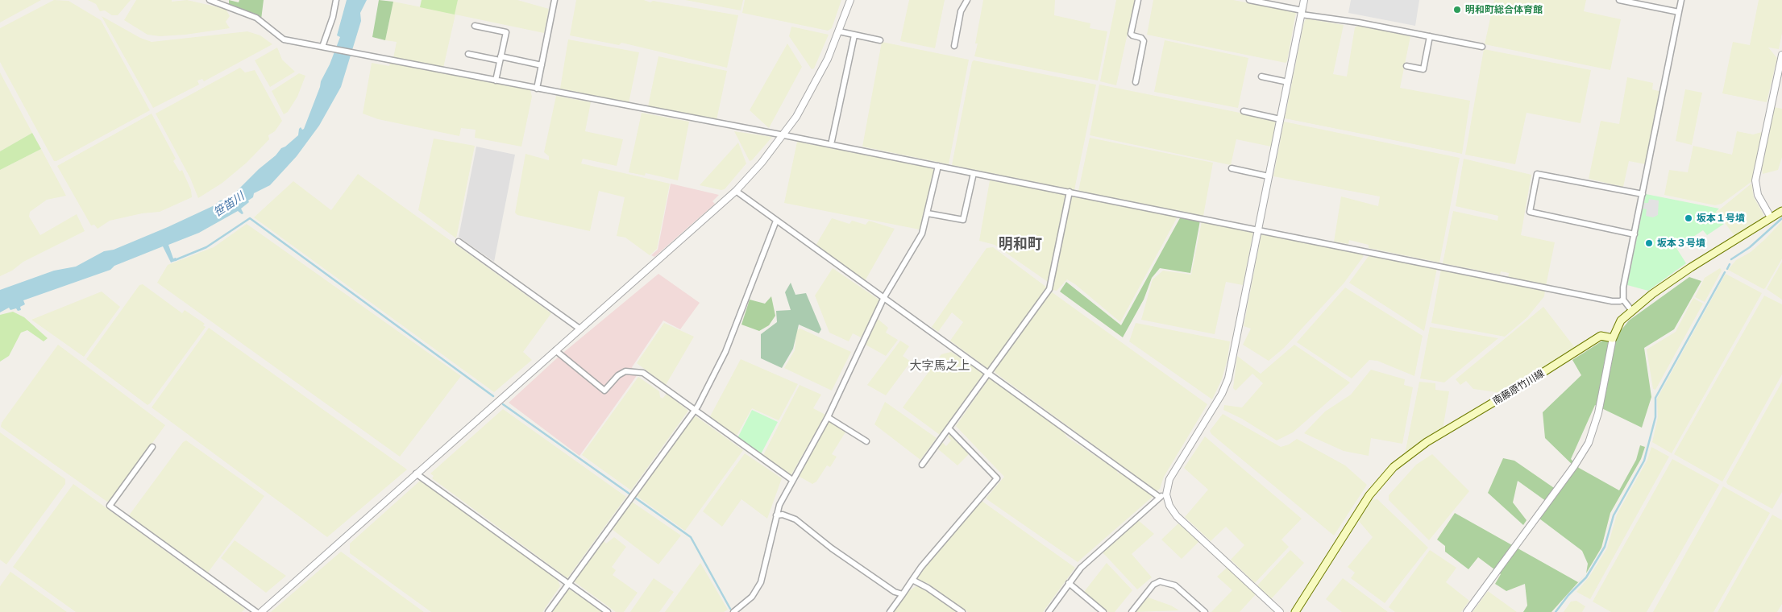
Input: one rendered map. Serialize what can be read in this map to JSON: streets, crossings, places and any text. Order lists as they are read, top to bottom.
{
  "streets": {
    "main road": ["南藤原竹川線"]
  },
  "districts": ["明和町", "大字馬之上"],
  "water": ["笹笛川"],
  "places": ["明和町総合体育館", "坂本１号墳", "坂本３号墳"]
}
